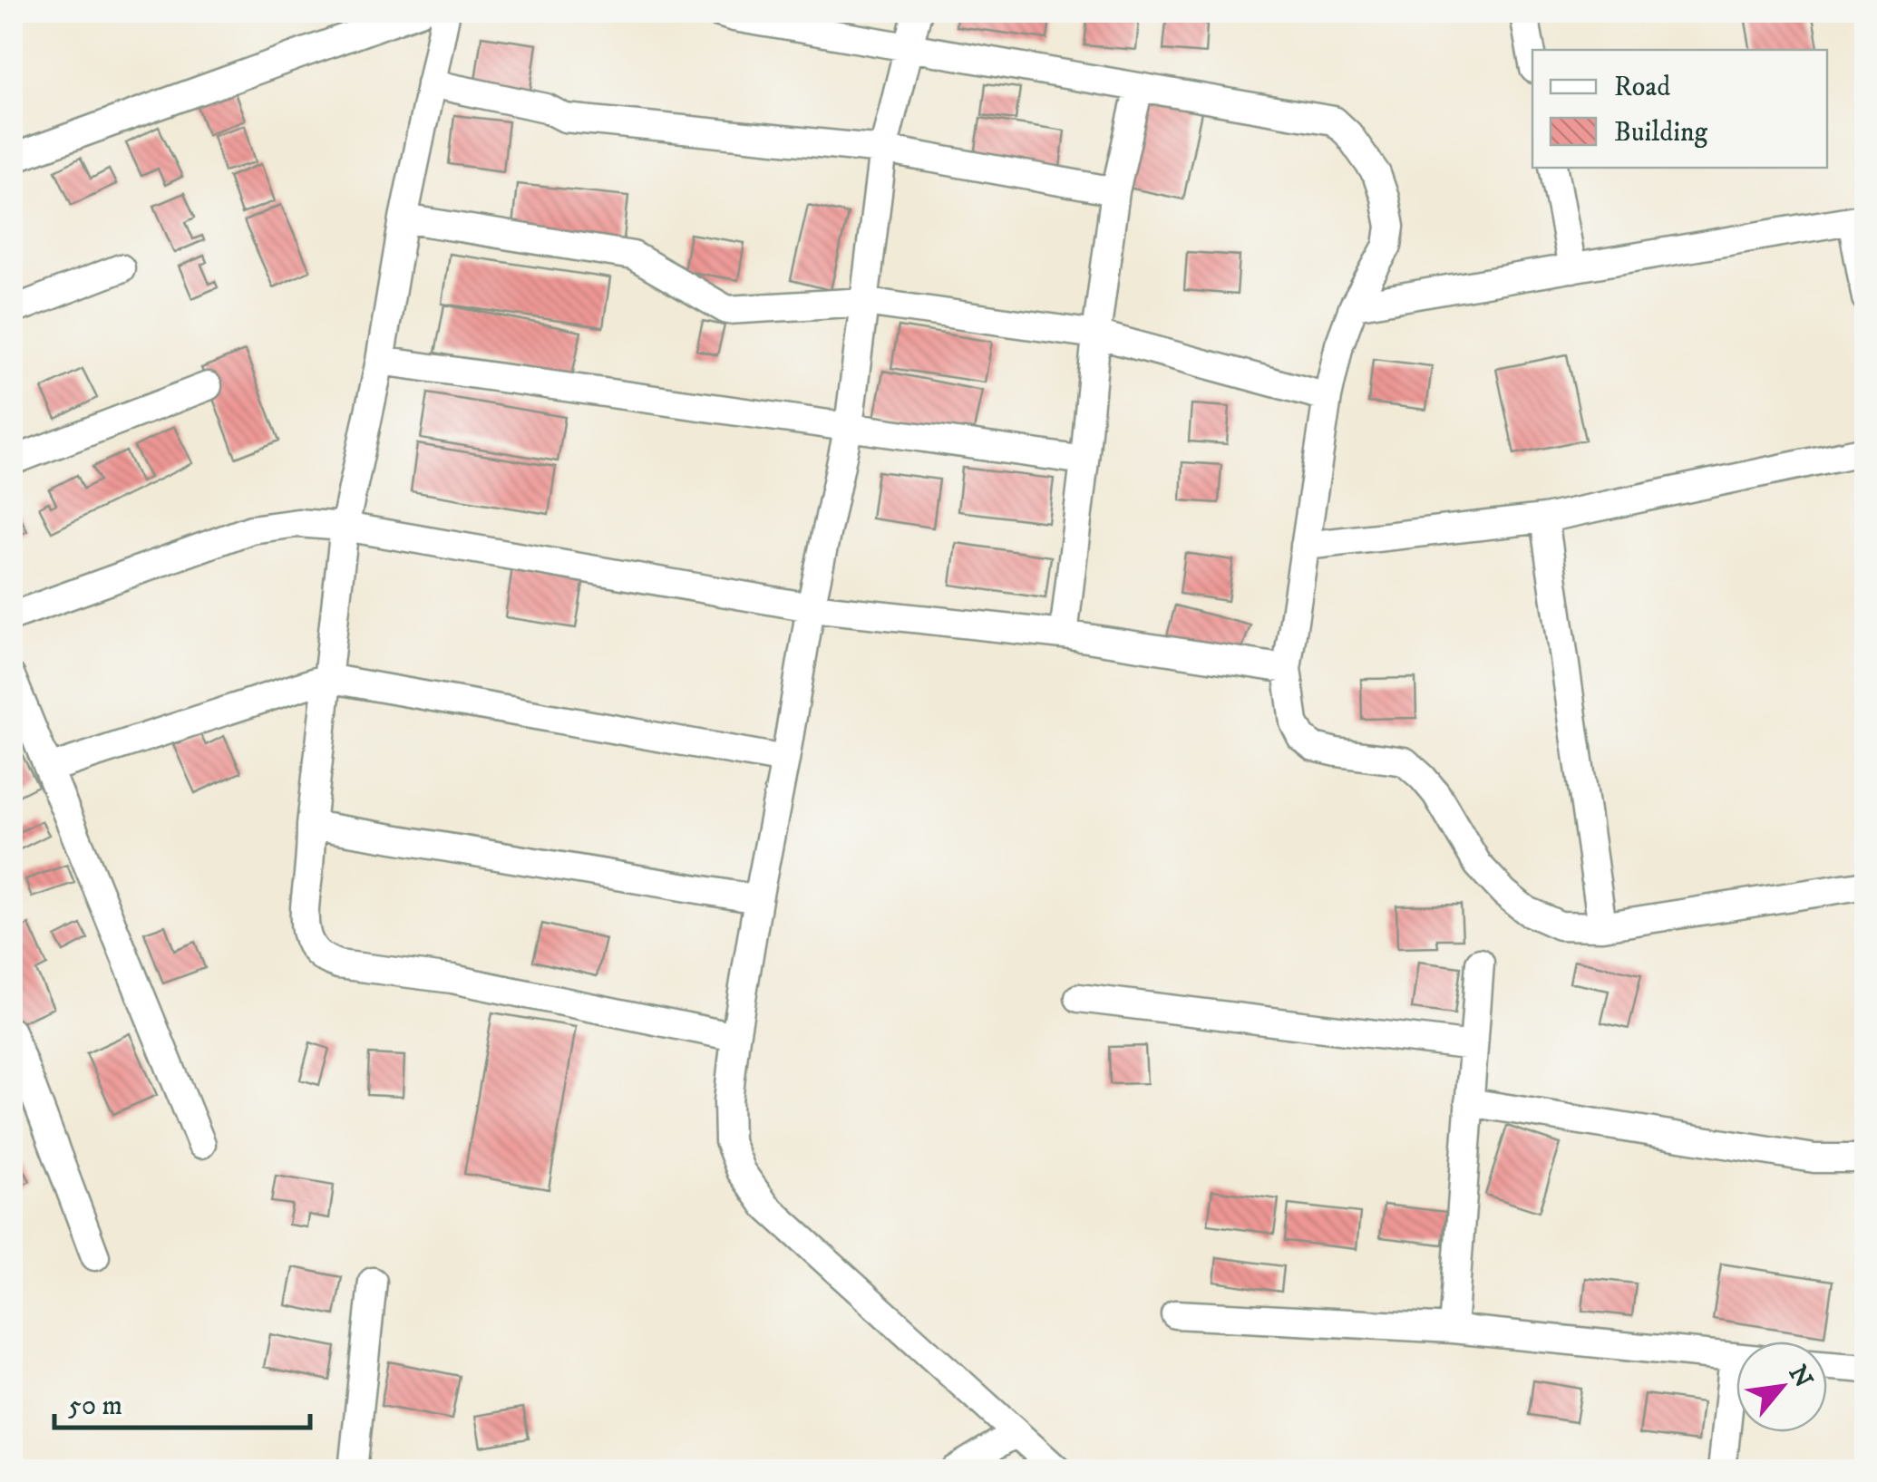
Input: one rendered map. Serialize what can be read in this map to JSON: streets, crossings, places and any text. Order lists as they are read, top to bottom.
{
  "legend": ["Road", "Building"],
  "scale_bar": "50 m",
  "north": "top right"
}
